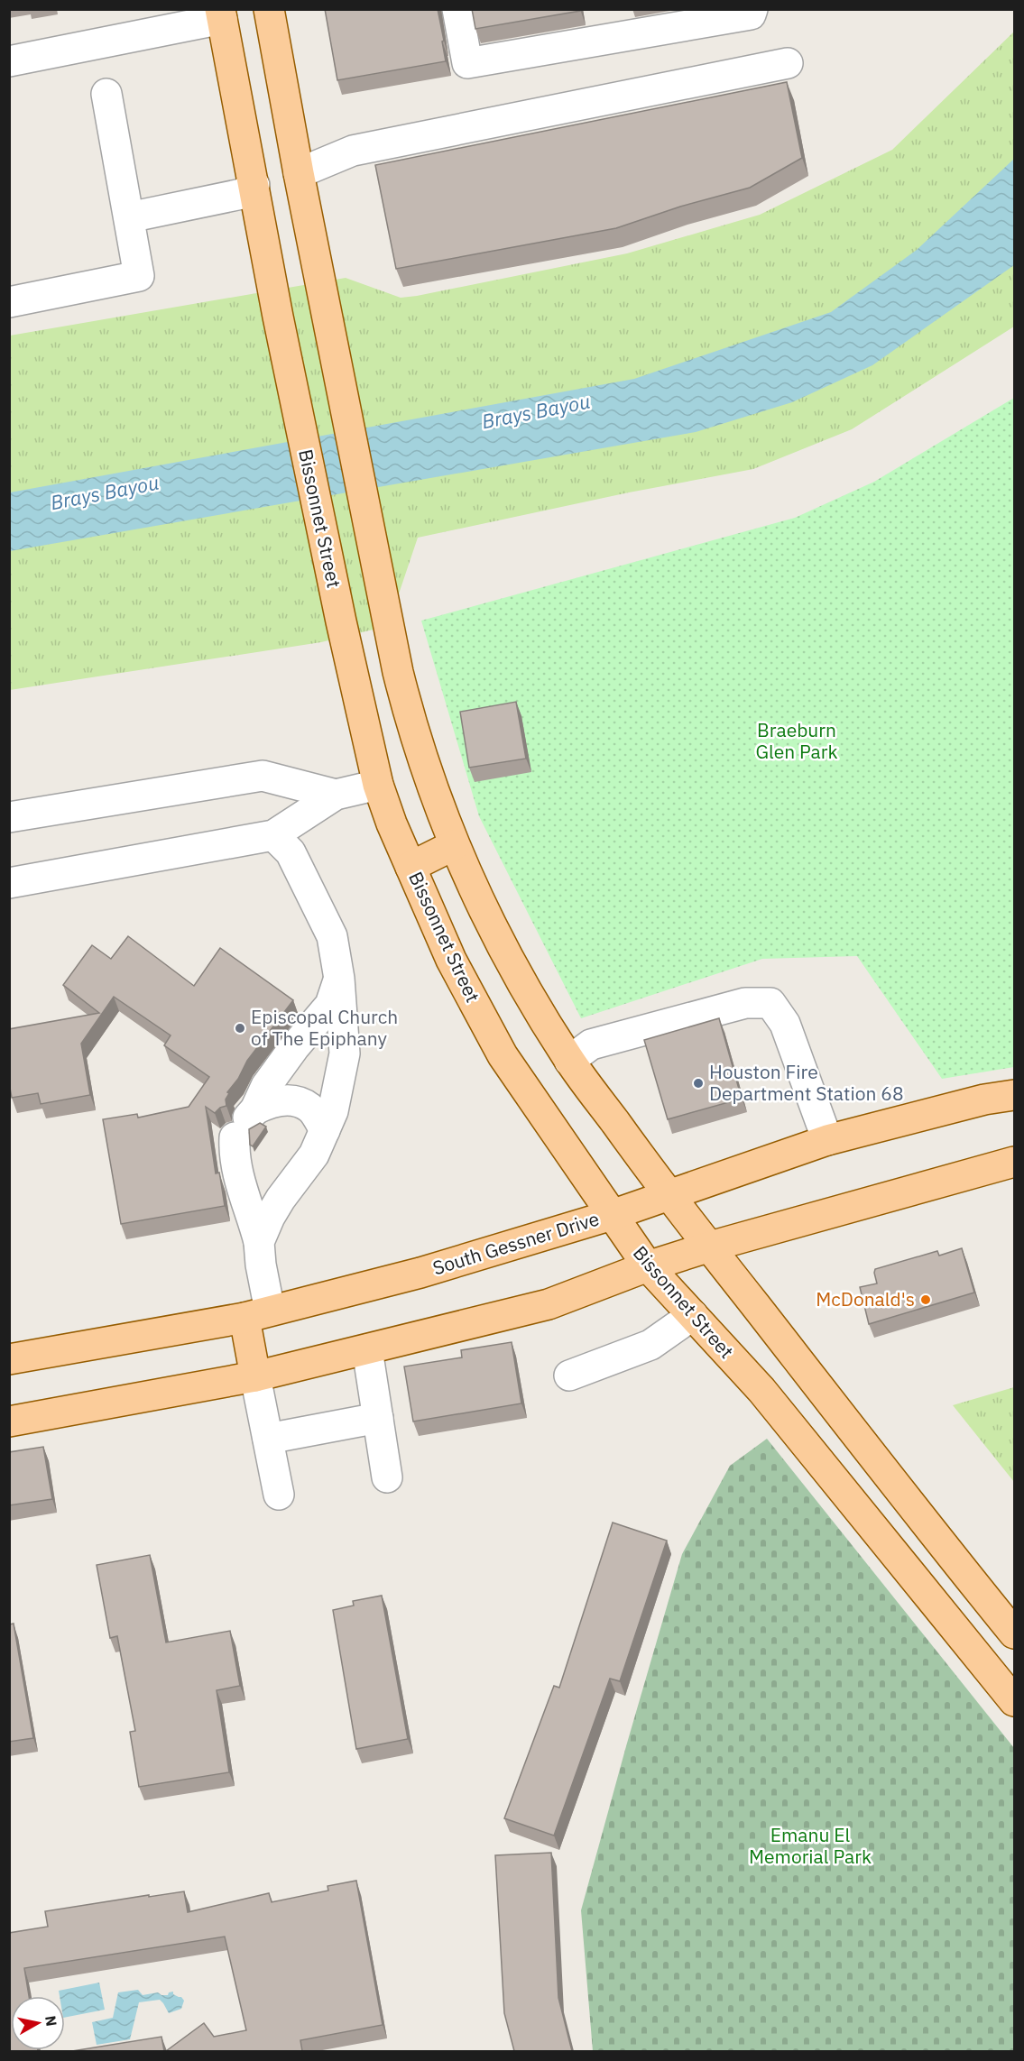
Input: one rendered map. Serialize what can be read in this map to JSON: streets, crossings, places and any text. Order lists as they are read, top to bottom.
{
  "streets": {
    "main road": ["Bissonnet Street", "South Gessner Drive"]
  },
  "crossings": [
    ["Bissonnet Street", "South Gessner Drive"]
  ],
  "water": ["Brays Bayou"],
  "parks": ["Braeburn Glen Park", "Emanu El Memorial Park"],
  "places": ["Episcopal Church of The Epiphany", "Houston Fire Department Station 68", "McDonald's"],
  "north": "right"
}
